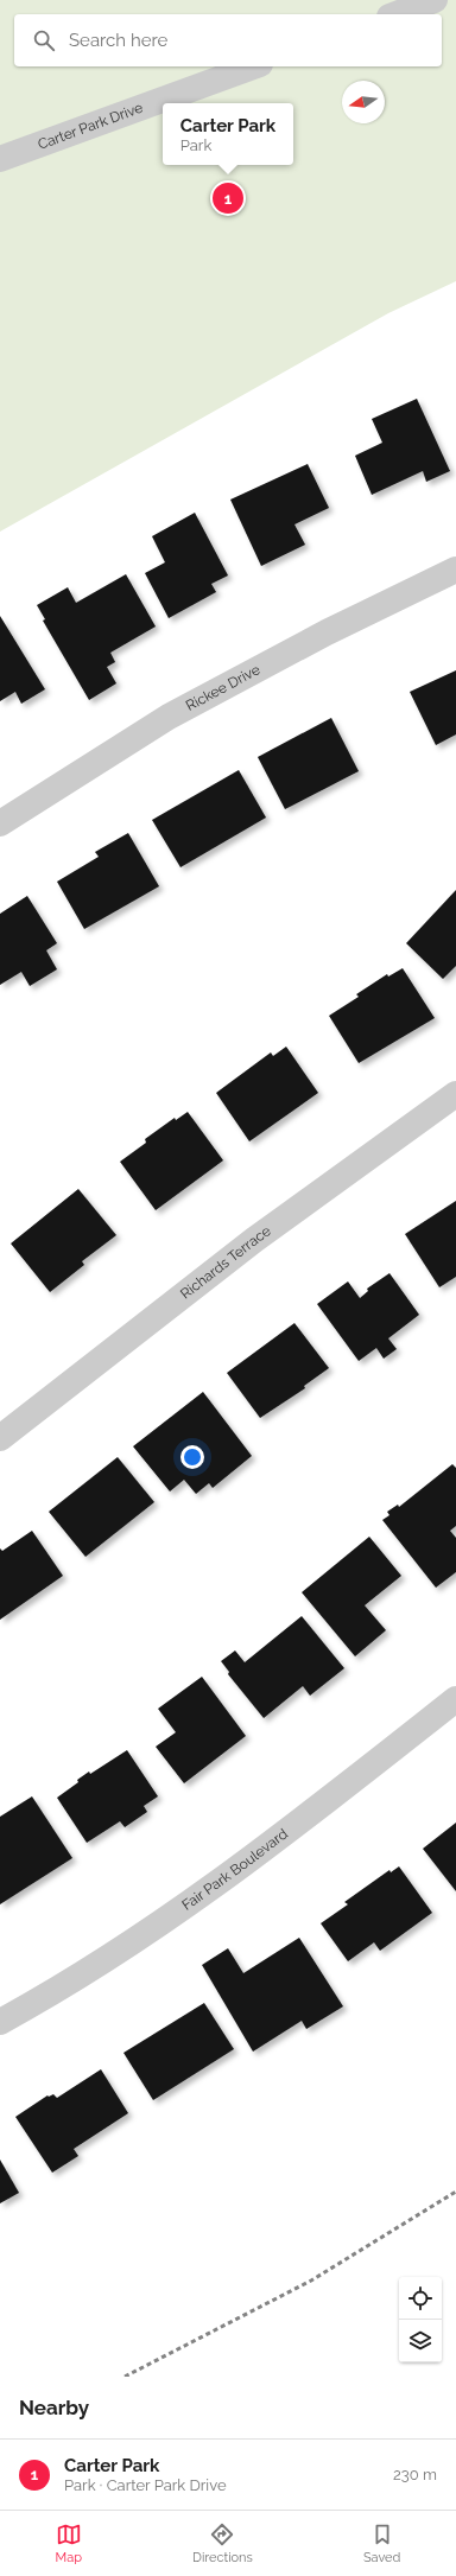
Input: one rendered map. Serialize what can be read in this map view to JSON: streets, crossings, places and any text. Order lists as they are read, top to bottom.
{
  "streets": {
    "street": [
      "Carter Park Drive",
      "Rickee Drive",
      "Richards Terrace",
      "Fair Park Boulevard"
    ]
  },
  "north": "left",
  "page": {
    "search": "Search here",
    "popup": ["Carter Park", "Park"],
    "pins": "1",
    "heading": "Nearby",
    "list": [
      {
        "mark": "1",
        "name": "Carter Park",
        "note": "Park · Carter Park Drive",
        "value": "230 m"
      }
    ],
    "nav": ["Map", "Directions", "Saved"]
  }
}
